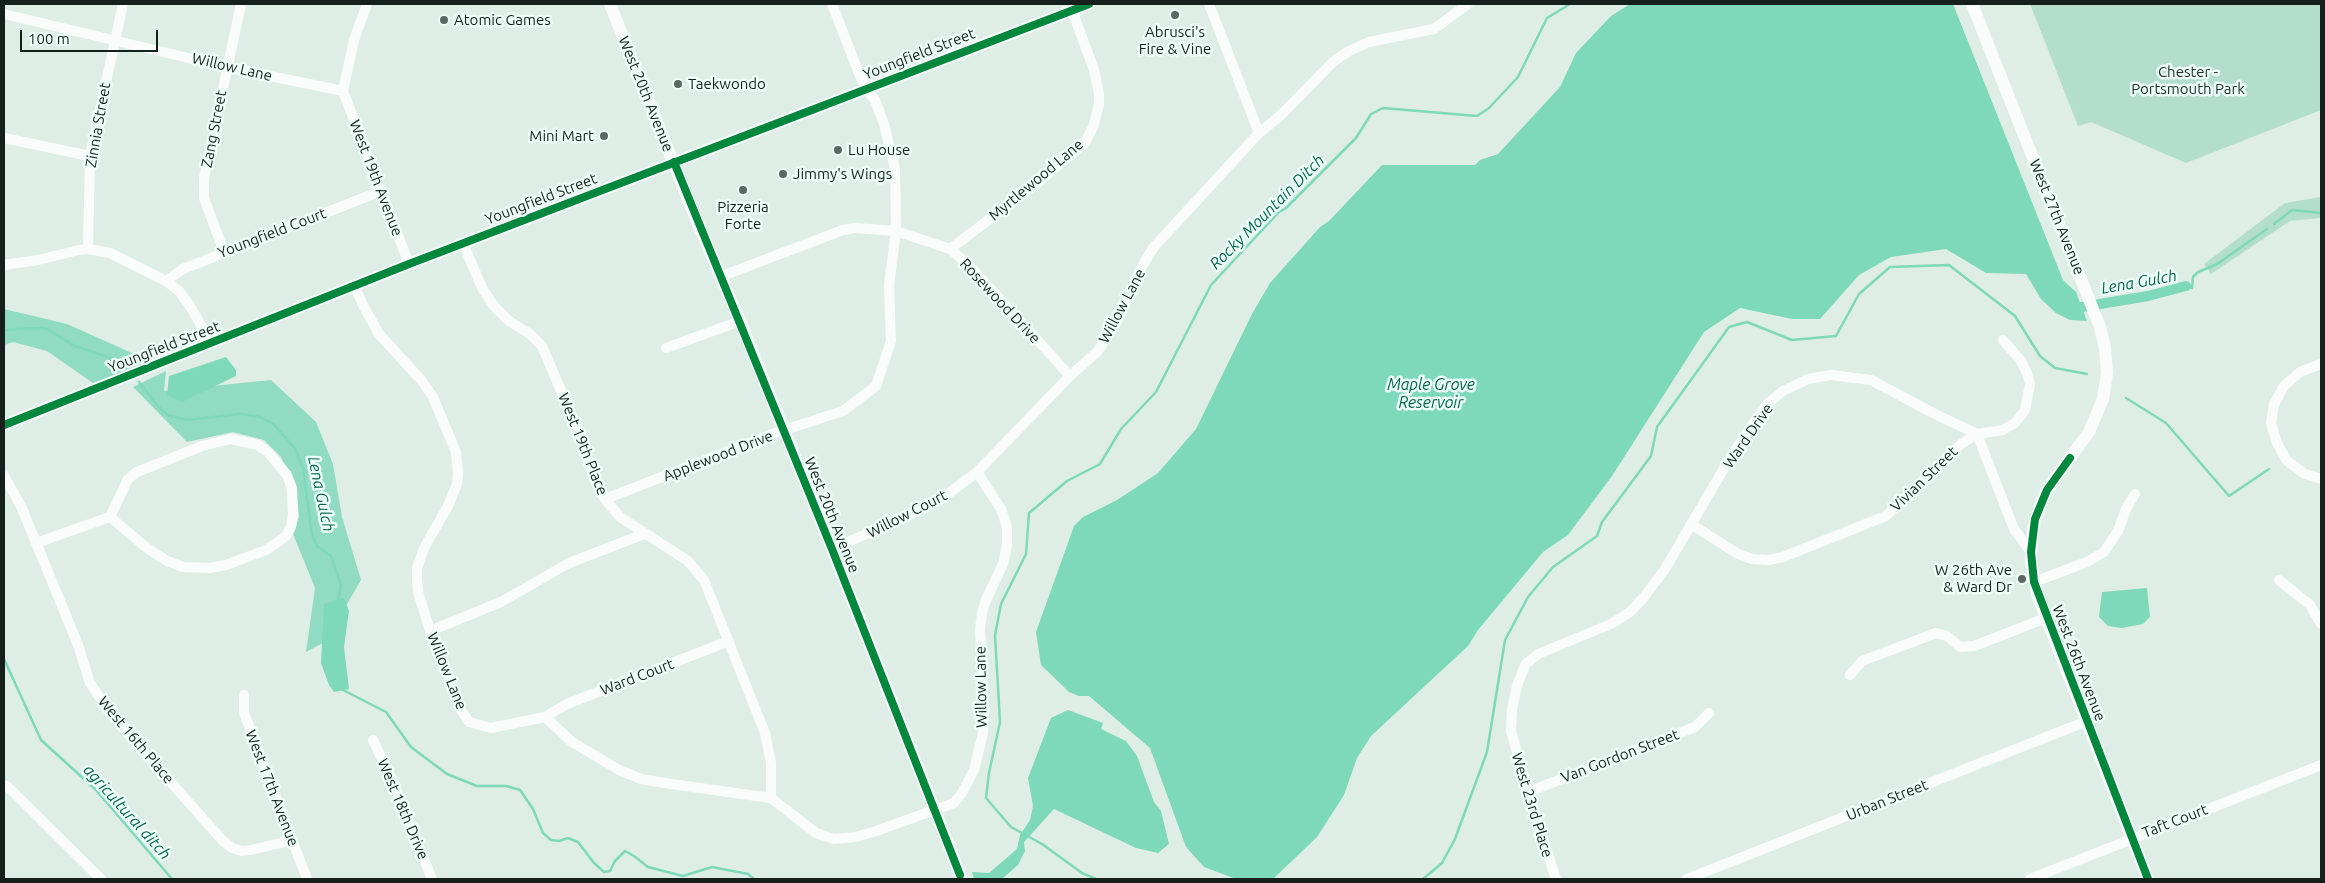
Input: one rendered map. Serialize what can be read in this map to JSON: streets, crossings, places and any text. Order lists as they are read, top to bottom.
{
  "streets": {
    "street": [
      "Youngfield Street",
      "Willow Lane",
      "West 20th Avenue",
      "Zinnia Street",
      "Zang Street",
      "West 19th Avenue",
      "Myrtlewood Lane",
      "West 27th Avenue",
      "Youngfield Court",
      "Rosewood Drive",
      "Ward Drive",
      "West 19th Place",
      "Applewood Drive",
      "Vivian Street",
      "Willow Court",
      "West 26th Avenue",
      "Ward Court",
      "West 16th Place",
      "Van Gordon Street",
      "West 17th Avenue",
      "Urban Street",
      "West 23rd Place",
      "West 18th Drive",
      "Taft Court"
    ]
  },
  "crossings": [
    ["Youngfield Street", "Willow Lane"],
    ["Youngfield Street", "West 20th Avenue"],
    ["Youngfield Street", "West 19th Avenue"],
    ["Youngfield Street", "Myrtlewood Lane"],
    ["Youngfield Street", "West 19th Place"],
    ["Youngfield Street", "Applewood Drive"],
    ["Willow Lane", "West 20th Avenue"],
    ["Willow Lane", "Zinnia Street"],
    ["Willow Lane", "Zang Street"],
    ["Willow Lane", "West 19th Avenue"],
    ["Willow Lane", "Rosewood Drive"],
    ["Willow Lane", "West 19th Place"],
    ["Willow Lane", "Willow Court"],
    ["Willow Lane", "Ward Court"],
    ["West 20th Avenue", "Rosewood Drive"],
    ["West 20th Avenue", "Applewood Drive"],
    ["West 20th Avenue", "Willow Court"],
    ["Zang Street", "Youngfield Court"],
    ["West 19th Avenue", "Youngfield Court"],
    ["Myrtlewood Lane", "Rosewood Drive"],
    ["West 27th Avenue", "West 26th Avenue"],
    ["Rosewood Drive", "Applewood Drive"],
    ["Ward Drive", "Vivian Street"],
    ["Ward Drive", "West 23rd Place"],
    ["West 19th Place", "Applewood Drive"],
    ["West 19th Place", "Ward Court"],
    ["West 26th Avenue", "Urban Street"],
    ["West 26th Avenue", "Taft Court"],
    ["West 16th Place", "West 17th Avenue"],
    ["Van Gordon Street", "West 23rd Place"]
  ],
  "water": [
    "Rocky Mountain Ditch",
    "Lena Gulch",
    "Maple Grove Reservoir",
    "agricultural ditch"
  ],
  "parks": ["Chester - Portsmouth Park"],
  "places": [
    "Abrusci's Fire & Vine",
    "Atomic Games",
    "Taekwondo",
    "Mini Mart",
    "Lu House",
    "Jimmy's Wings",
    "Pizzeria Forte",
    "W 26th Ave & Ward Dr"
  ],
  "scale_bar": "100 m"
}
